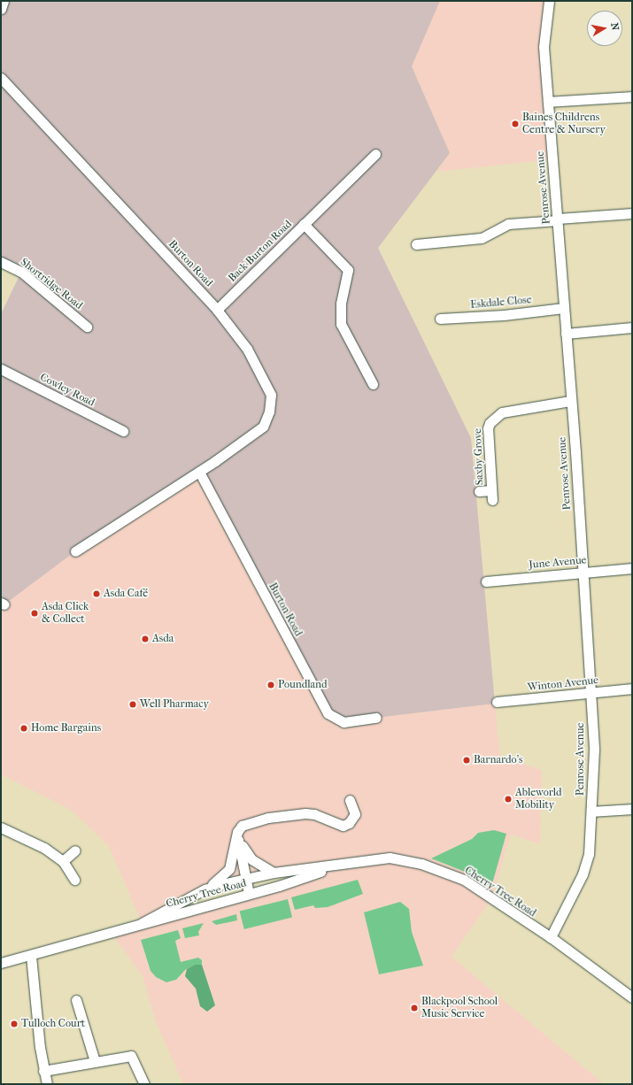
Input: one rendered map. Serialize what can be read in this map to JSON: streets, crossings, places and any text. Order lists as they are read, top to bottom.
{
  "streets": {
    "street": [
      "Penrose Avenue",
      "Back Burton Road",
      "Burton Road",
      "Shortridge Road",
      "Eskdale Close",
      "Cowley Road",
      "Saxby Grove",
      "June Avenue",
      "Winton Avenue",
      "Cherry Tree Road"
    ]
  },
  "crossings": [
    ["Penrose Avenue", "Eskdale Close"],
    ["Penrose Avenue", "Saxby Grove"],
    ["Penrose Avenue", "June Avenue"],
    ["Penrose Avenue", "Winton Avenue"],
    ["Penrose Avenue", "Cherry Tree Road"],
    ["Back Burton Road", "Burton Road"]
  ],
  "places": [
    "Baines Childrens Centre & Nursery",
    "Asda Café",
    "Asda Click & Collect",
    "Asda",
    "Poundland",
    "Well Pharmacy",
    "Home Bargains",
    "Barnardo's",
    "Ableworld Mobility",
    "Blackpool School Music Service",
    "Tulloch Court"
  ],
  "north": "right"
}
